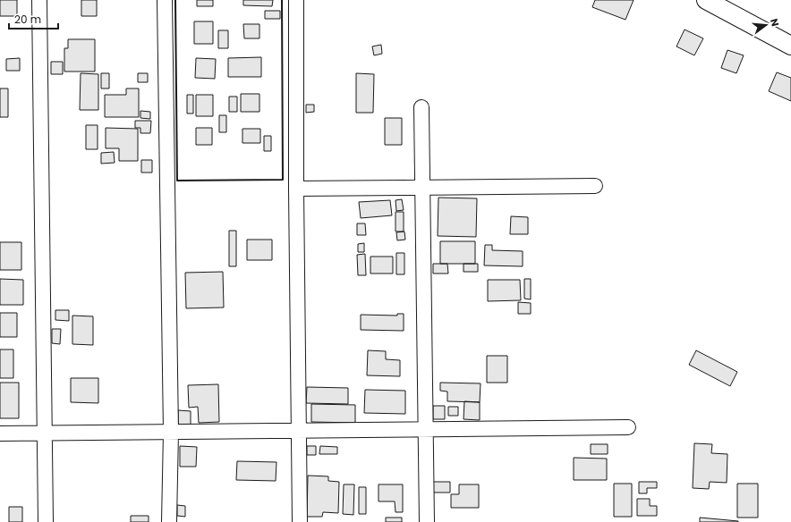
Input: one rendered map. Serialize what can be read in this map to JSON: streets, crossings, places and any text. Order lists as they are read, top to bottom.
{
  "scale_bar": "20 m",
  "north": "right"
}
